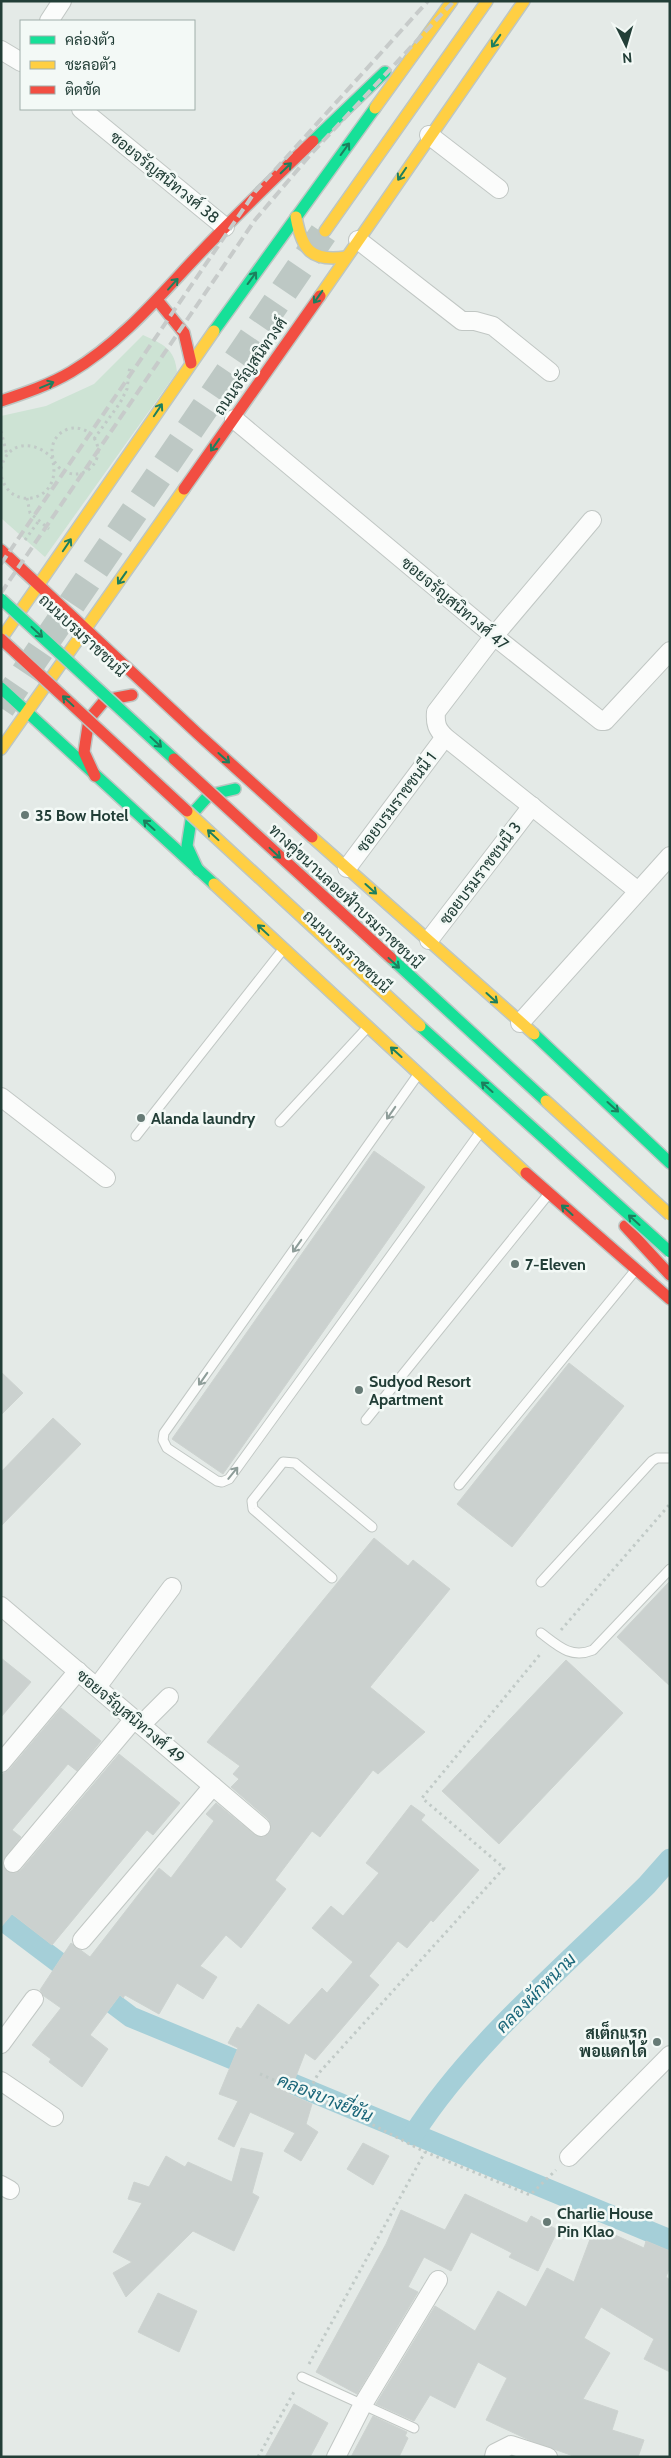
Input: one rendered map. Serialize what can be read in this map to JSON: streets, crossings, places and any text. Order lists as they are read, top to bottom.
{
  "streets": {
    "main road": ["ถนนจรัญสนิทวงศ์", "ถนนบรมราชชนนี", "ทางคู่ขนานลอยฟ้าบรมราชชนนี"],
    "street": [
      "ซอยจรัญสนิทวงศ์ 38",
      "ซอยจรัญสนิทวงศ์ 47",
      "ซอยบรมราชชนนี 1",
      "ซอยบรมราชชนนี 3",
      "ซอยจรัญสนิทวงศ์ 49"
    ]
  },
  "crossings": [
    ["ถนนจรัญสนิทวงศ์", "ซอยจรัญสนิทวงศ์ 47"],
    ["ถนนจรัญสนิทวงศ์", "ถนนบรมราชชนนี"],
    ["ถนนบรมราชชนนี", "ซอยบรมราชชนนี 1"],
    ["ถนนบรมราชชนนี", "ซอยบรมราชชนนี 3"]
  ],
  "water": ["คลองผักหนาม", "คลองบางยี่ขัน"],
  "places": [
    "35 Bow Hotel",
    "Alanda laundry",
    "7-Eleven",
    "Sudyod Resort Apartment",
    "สเต็กแรก พอแดกได้",
    "Charlie House Pin Klao"
  ],
  "legend": ["คล่องตัว", "ชะลอตัว", "ติดขัด"],
  "north": "bottom"
}
